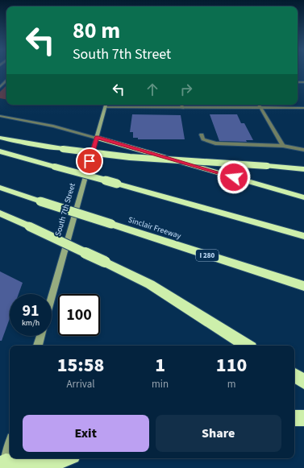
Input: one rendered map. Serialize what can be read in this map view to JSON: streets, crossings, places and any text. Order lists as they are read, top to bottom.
{
  "streets": {
    "highway": ["Sinclair Freeway", "I 280"],
    "street": ["South 7th Street"]
  },
  "page": {
    "turn": ["80 m", "South 7th Street"],
    "speed": "91 km/h",
    "limit": "100",
    "eta": [
      "15:58",
      "Arrival",
      "1",
      "min",
      "110",
      "m"
    ],
    "buttons": ["Exit", "Share"]
  }
}
